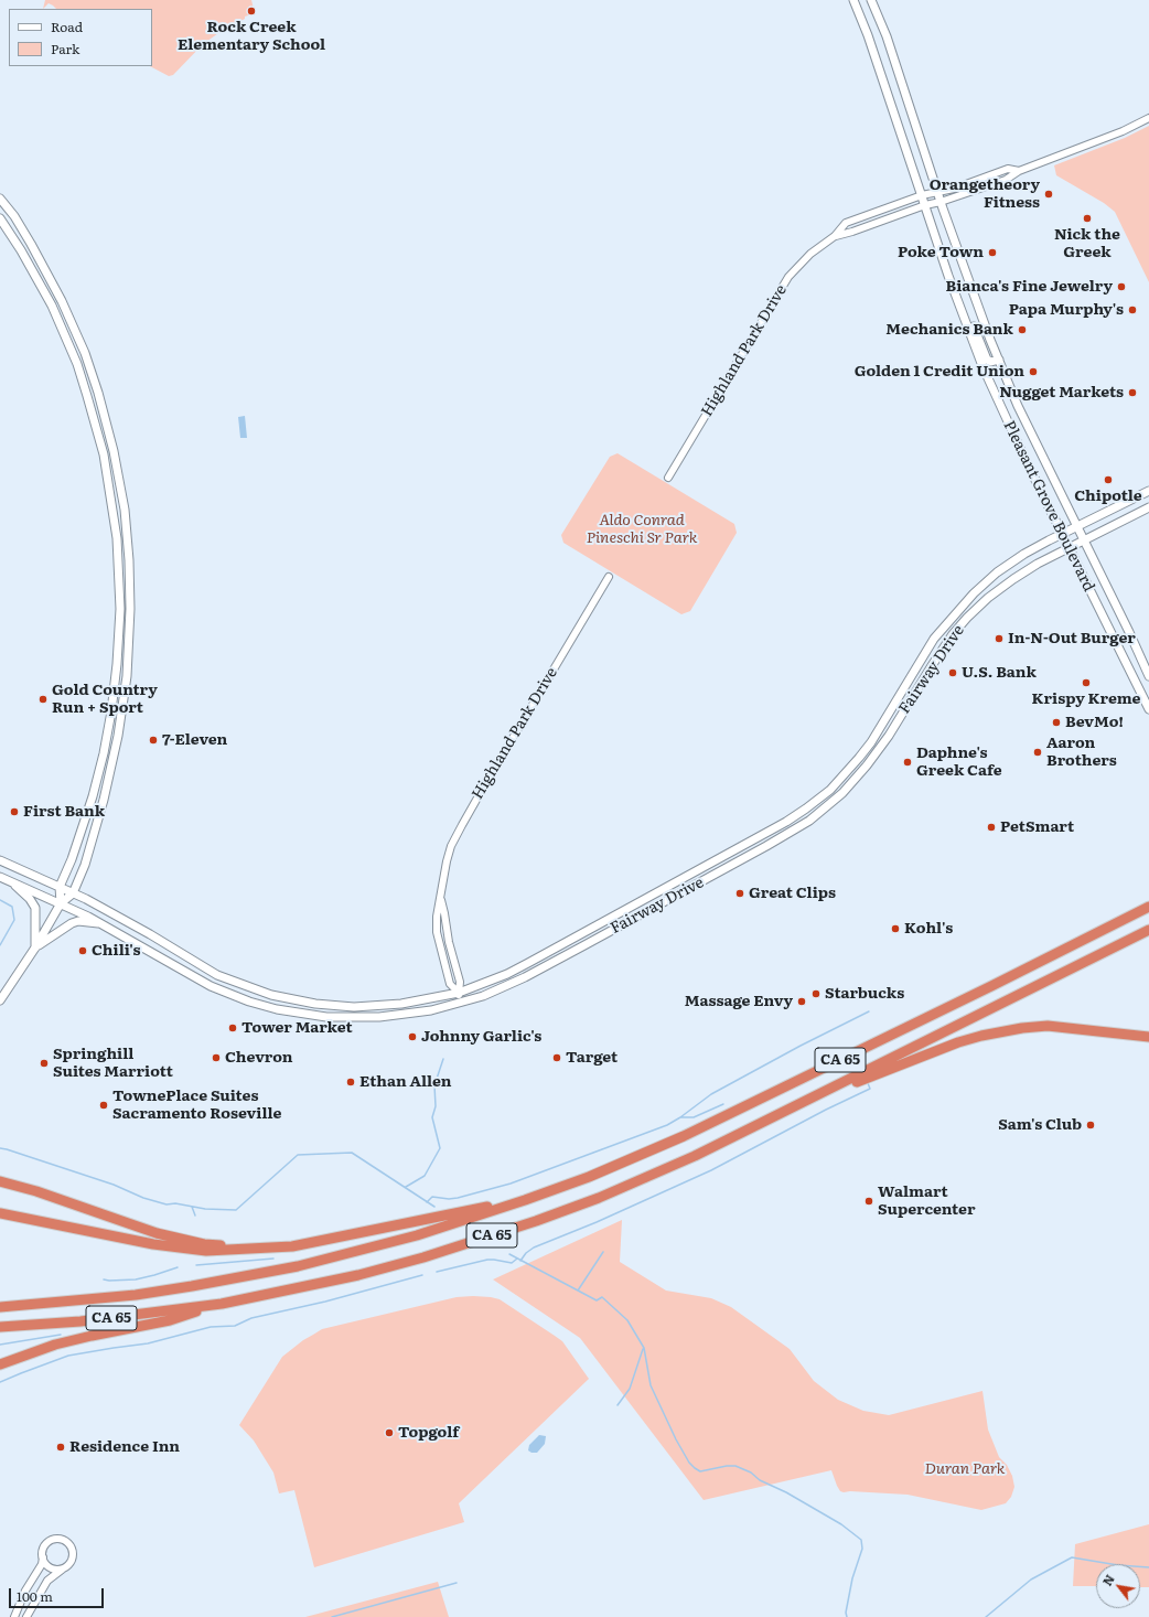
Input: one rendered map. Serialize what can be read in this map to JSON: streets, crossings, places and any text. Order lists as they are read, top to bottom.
{
  "streets": {
    "highway": ["CA 65"],
    "main road": ["Pleasant Grove Boulevard", "Fairway Drive"],
    "street": ["Highland Park Drive"]
  },
  "crossings": [
    ["Highland Park Drive", "Pleasant Grove Boulevard"],
    ["Highland Park Drive", "Fairway Drive"],
    ["Pleasant Grove Boulevard", "Fairway Drive"]
  ],
  "parks": ["Aldo Conrad Pineschi Sr Park", "Duran Park"],
  "places": [
    "Rock Creek Elementary School",
    "Orangetheory Fitness",
    "Nick the Greek",
    "Poke Town",
    "Bianca's Fine Jewelry",
    "Papa Murphy's",
    "Mechanics Bank",
    "Golden 1 Credit Union",
    "Nugget Markets",
    "Chipotle",
    "In-N-Out Burger",
    "U.S. Bank",
    "Krispy Kreme",
    "Gold Country Run + Sport",
    "BevMo!",
    "7-Eleven",
    "Aaron Brothers",
    "Daphne's Greek Cafe",
    "First Bank",
    "PetSmart",
    "Great Clips",
    "Kohl's",
    "Chili's",
    "Starbucks",
    "Massage Envy",
    "Tower Market",
    "Johnny Garlic's",
    "Chevron",
    "Target",
    "Springhill Suites Marriott",
    "Ethan Allen",
    "TownePlace Suites Sacramento Roseville",
    "Sam's Club",
    "Walmart Supercenter",
    "Topgolf",
    "Residence Inn"
  ],
  "legend": ["Road", "Park"],
  "scale_bar": "100 m",
  "north": "top left"
}
